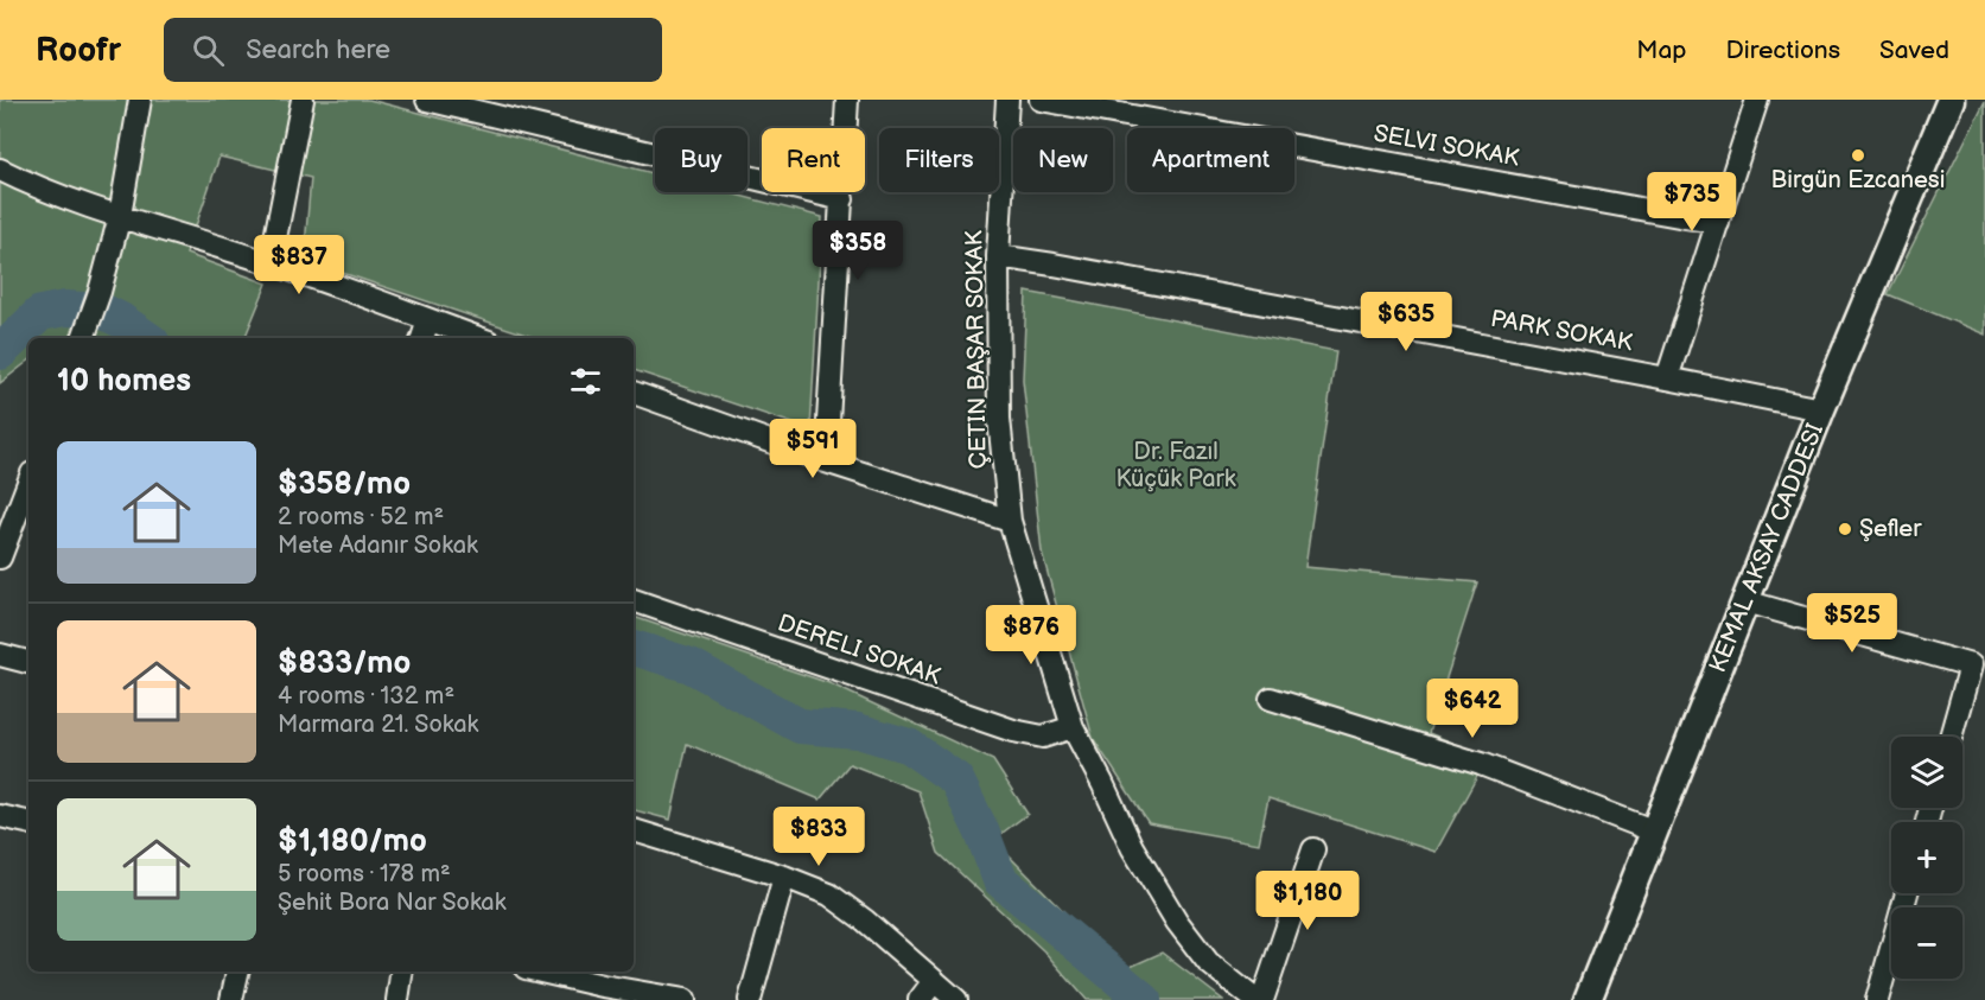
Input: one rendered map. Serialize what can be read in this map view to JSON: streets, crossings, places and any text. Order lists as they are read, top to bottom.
{
  "streets": {
    "main road": ["KEMAL AKSAY CADDESI"],
    "street": [
      "SELVI SOKAK",
      "PARK SOKAK",
      "ÇETIN BAŞAR SOKAK",
      "DERELI SOKAK"
    ]
  },
  "crossings": [
    ["PARK SOKAK", "ÇETIN BAŞAR SOKAK"],
    ["PARK SOKAK", "KEMAL AKSAY CADDESI"],
    ["ÇETIN BAŞAR SOKAK", "DERELI SOKAK"]
  ],
  "parks": ["Dr. Fazıl Küçük Park"],
  "places": ["Birgün Ezcanesi", "Şefler"],
  "page": {
    "header": "Roofr",
    "search": "Search here",
    "nav": ["Map", "Directions", "Saved"],
    "chip": [
      "Buy",
      "Rent",
      "Filters",
      "New",
      "Apartment"
    ],
    "price": [
      "$735",
      "$358",
      "$837",
      "$635",
      "$591",
      "$525",
      "$876",
      "$642",
      "$833",
      "$1,180"
    ],
    "heading": "10 homes",
    "list": [
      {
        "name": "$358/mo",
        "note": "2 rooms · 52 m² · Mete Adanır Sokak"
      },
      {
        "name": "$833/mo",
        "note": "4 rooms · 132 m² · Marmara 21. Sokak"
      },
      {
        "name": "$1,180/mo",
        "note": "5 rooms · 178 m² · Şehit Bora Nar Sokak"
      }
    ],
    "map_buttons": ["+", "−"]
  }
}
